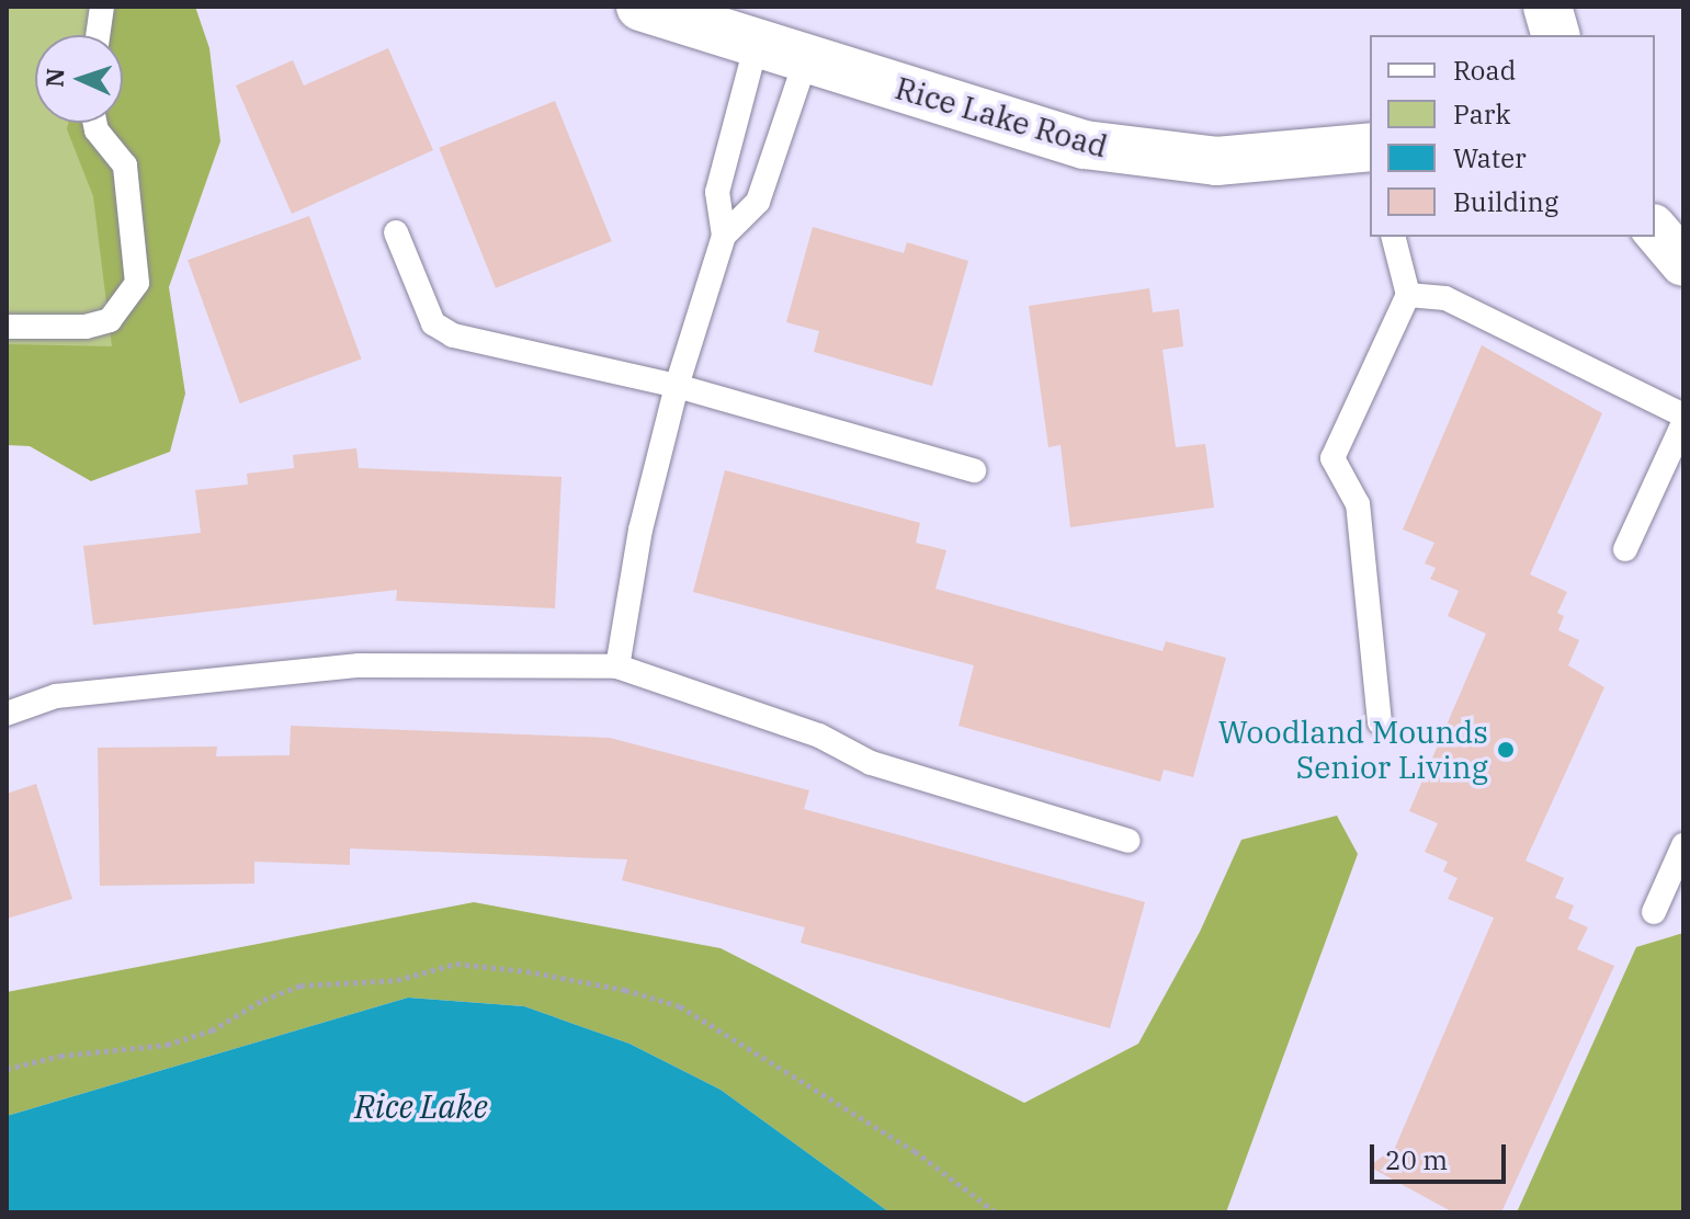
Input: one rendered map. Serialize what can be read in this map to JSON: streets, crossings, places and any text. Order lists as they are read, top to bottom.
{
  "streets": {
    "street": ["Rice Lake Road"]
  },
  "water": ["Rice Lake"],
  "places": ["Woodland Mounds Senior Living"],
  "legend": [
    "Road",
    "Park",
    "Water",
    "Building"
  ],
  "scale_bar": "20 m",
  "north": "left"
}
